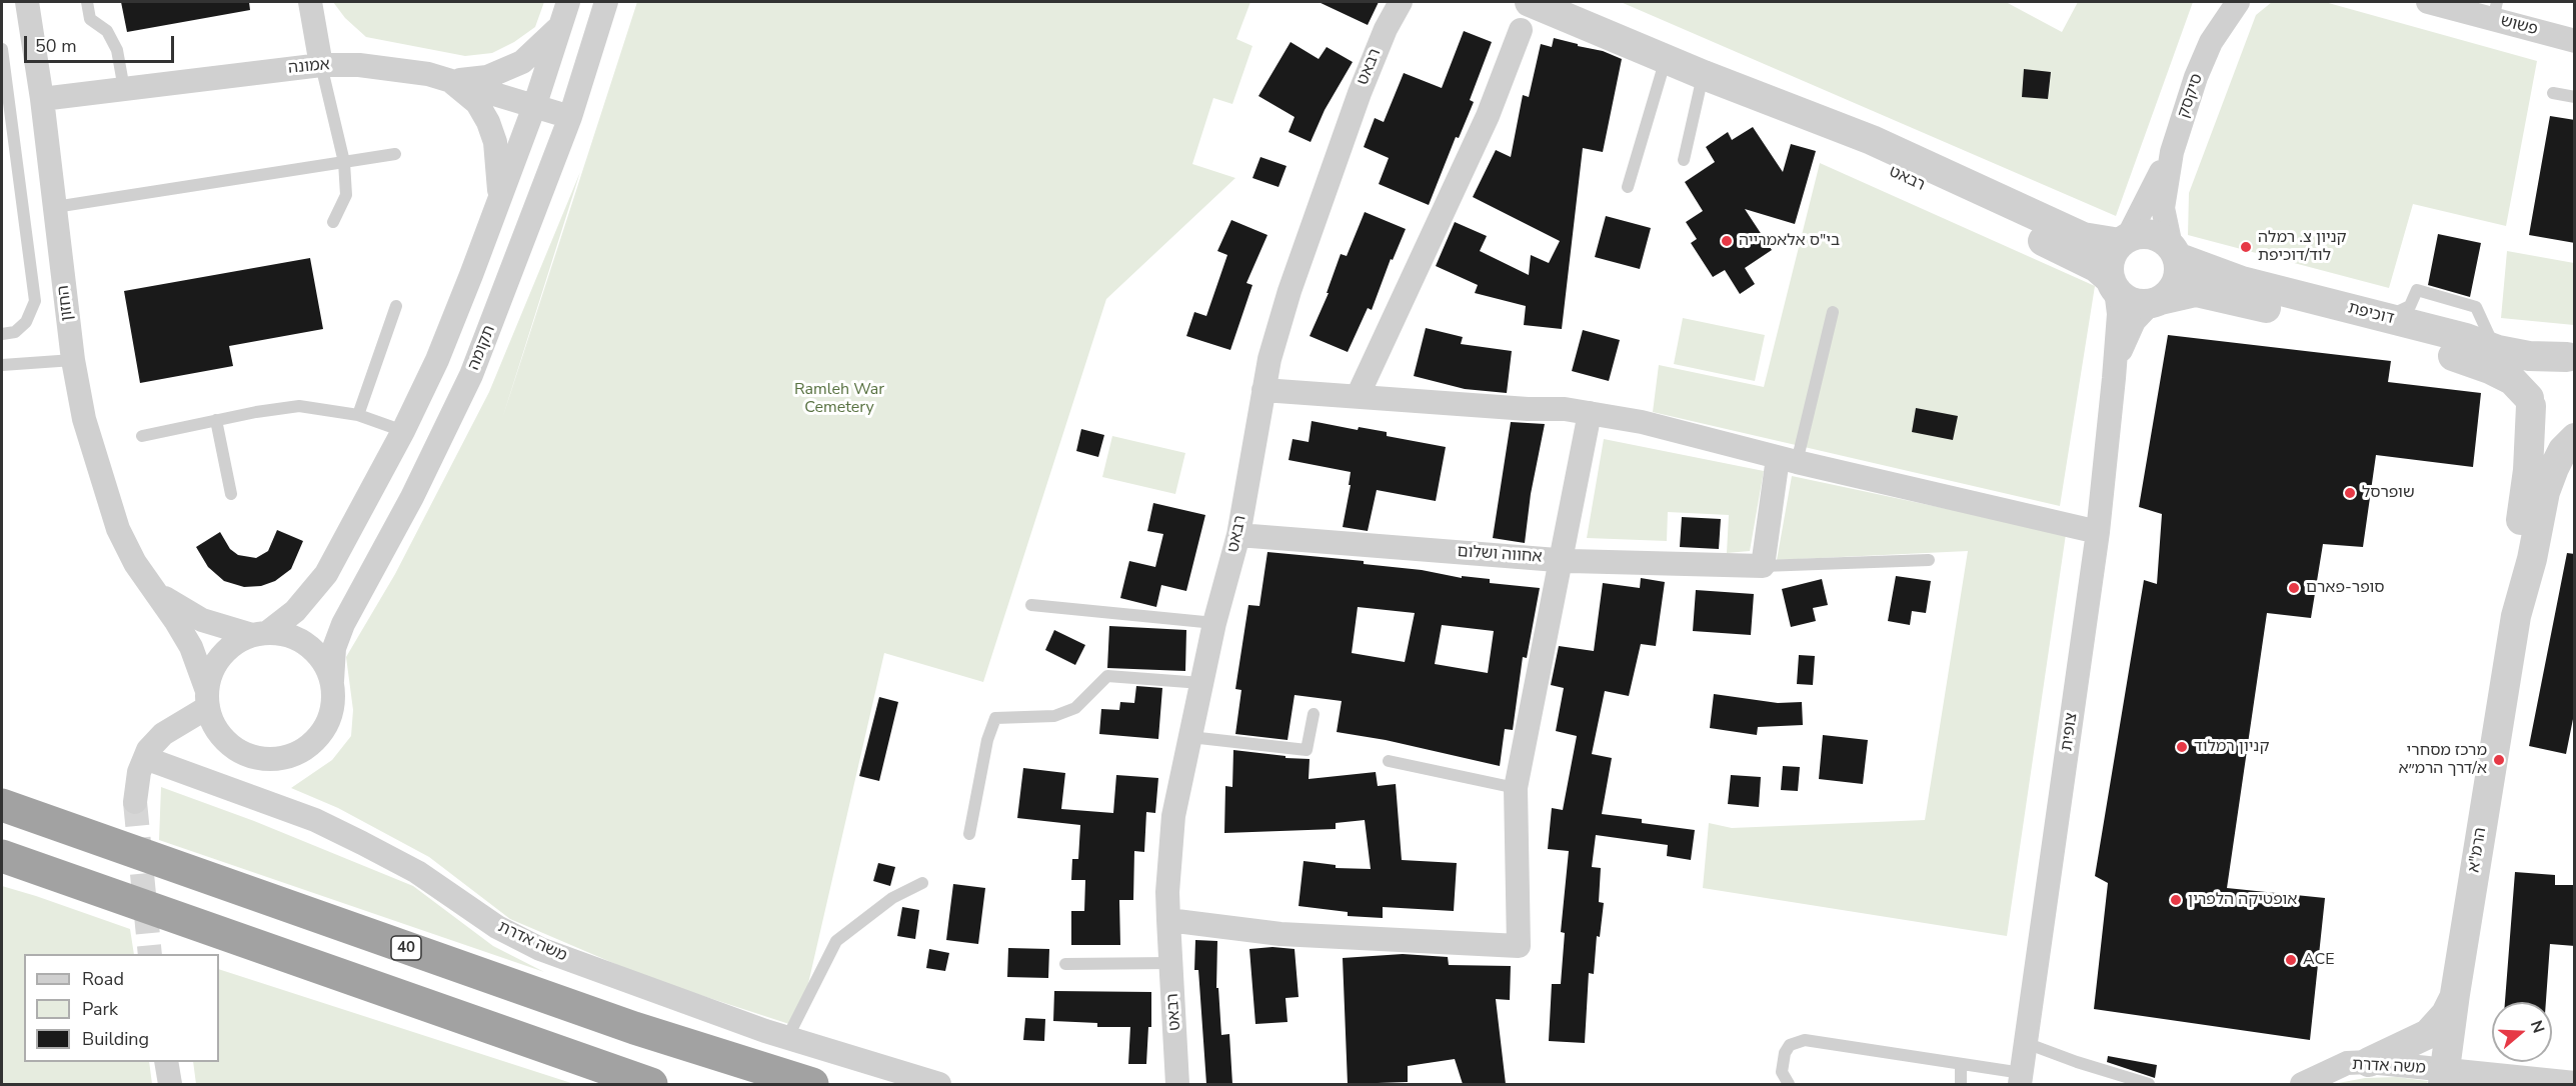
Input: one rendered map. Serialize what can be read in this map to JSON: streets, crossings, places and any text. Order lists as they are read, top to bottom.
{
  "streets": {
    "highway": ["40"],
    "street": [
      "פשוש",
      "אמונה",
      "רבאט",
      "סיקסק",
      "החזון",
      "דוכיפת",
      "תקומה",
      "אחווה ושלום",
      "צופית",
      "הרמ\"א",
      "משה אדרת"
    ]
  },
  "crossings": [
    ["אמונה", "החזון"],
    ["אמונה", "תקומה"],
    ["רבאט", "סיקסק"],
    ["רבאט", "דוכיפת"],
    ["רבאט", "אחווה ושלום"],
    ["רבאט", "צופית"],
    ["סיקסק", "דוכיפת"],
    ["סיקסק", "צופית"],
    ["החזון", "תקומה"],
    ["דוכיפת", "צופית"],
    ["דוכיפת", "הרמ\"א"],
    ["הרמ\"א", "משה אדרת"]
  ],
  "parks": ["Ramleh War Cemetery"],
  "places": [
    "בי\"ס אלאמרייה",
    "קניון צ. רמלה לוד/דוכיפת",
    "שופרסל",
    "סופר-פארם",
    "קניון רמלוד",
    "מרכז מסחרי א/דרך הרמ״א",
    "אופטיקה הלפרין",
    "ACE"
  ],
  "legend": ["Road", "Park", "Building"],
  "scale_bar": "50 m",
  "north": "right"
}
